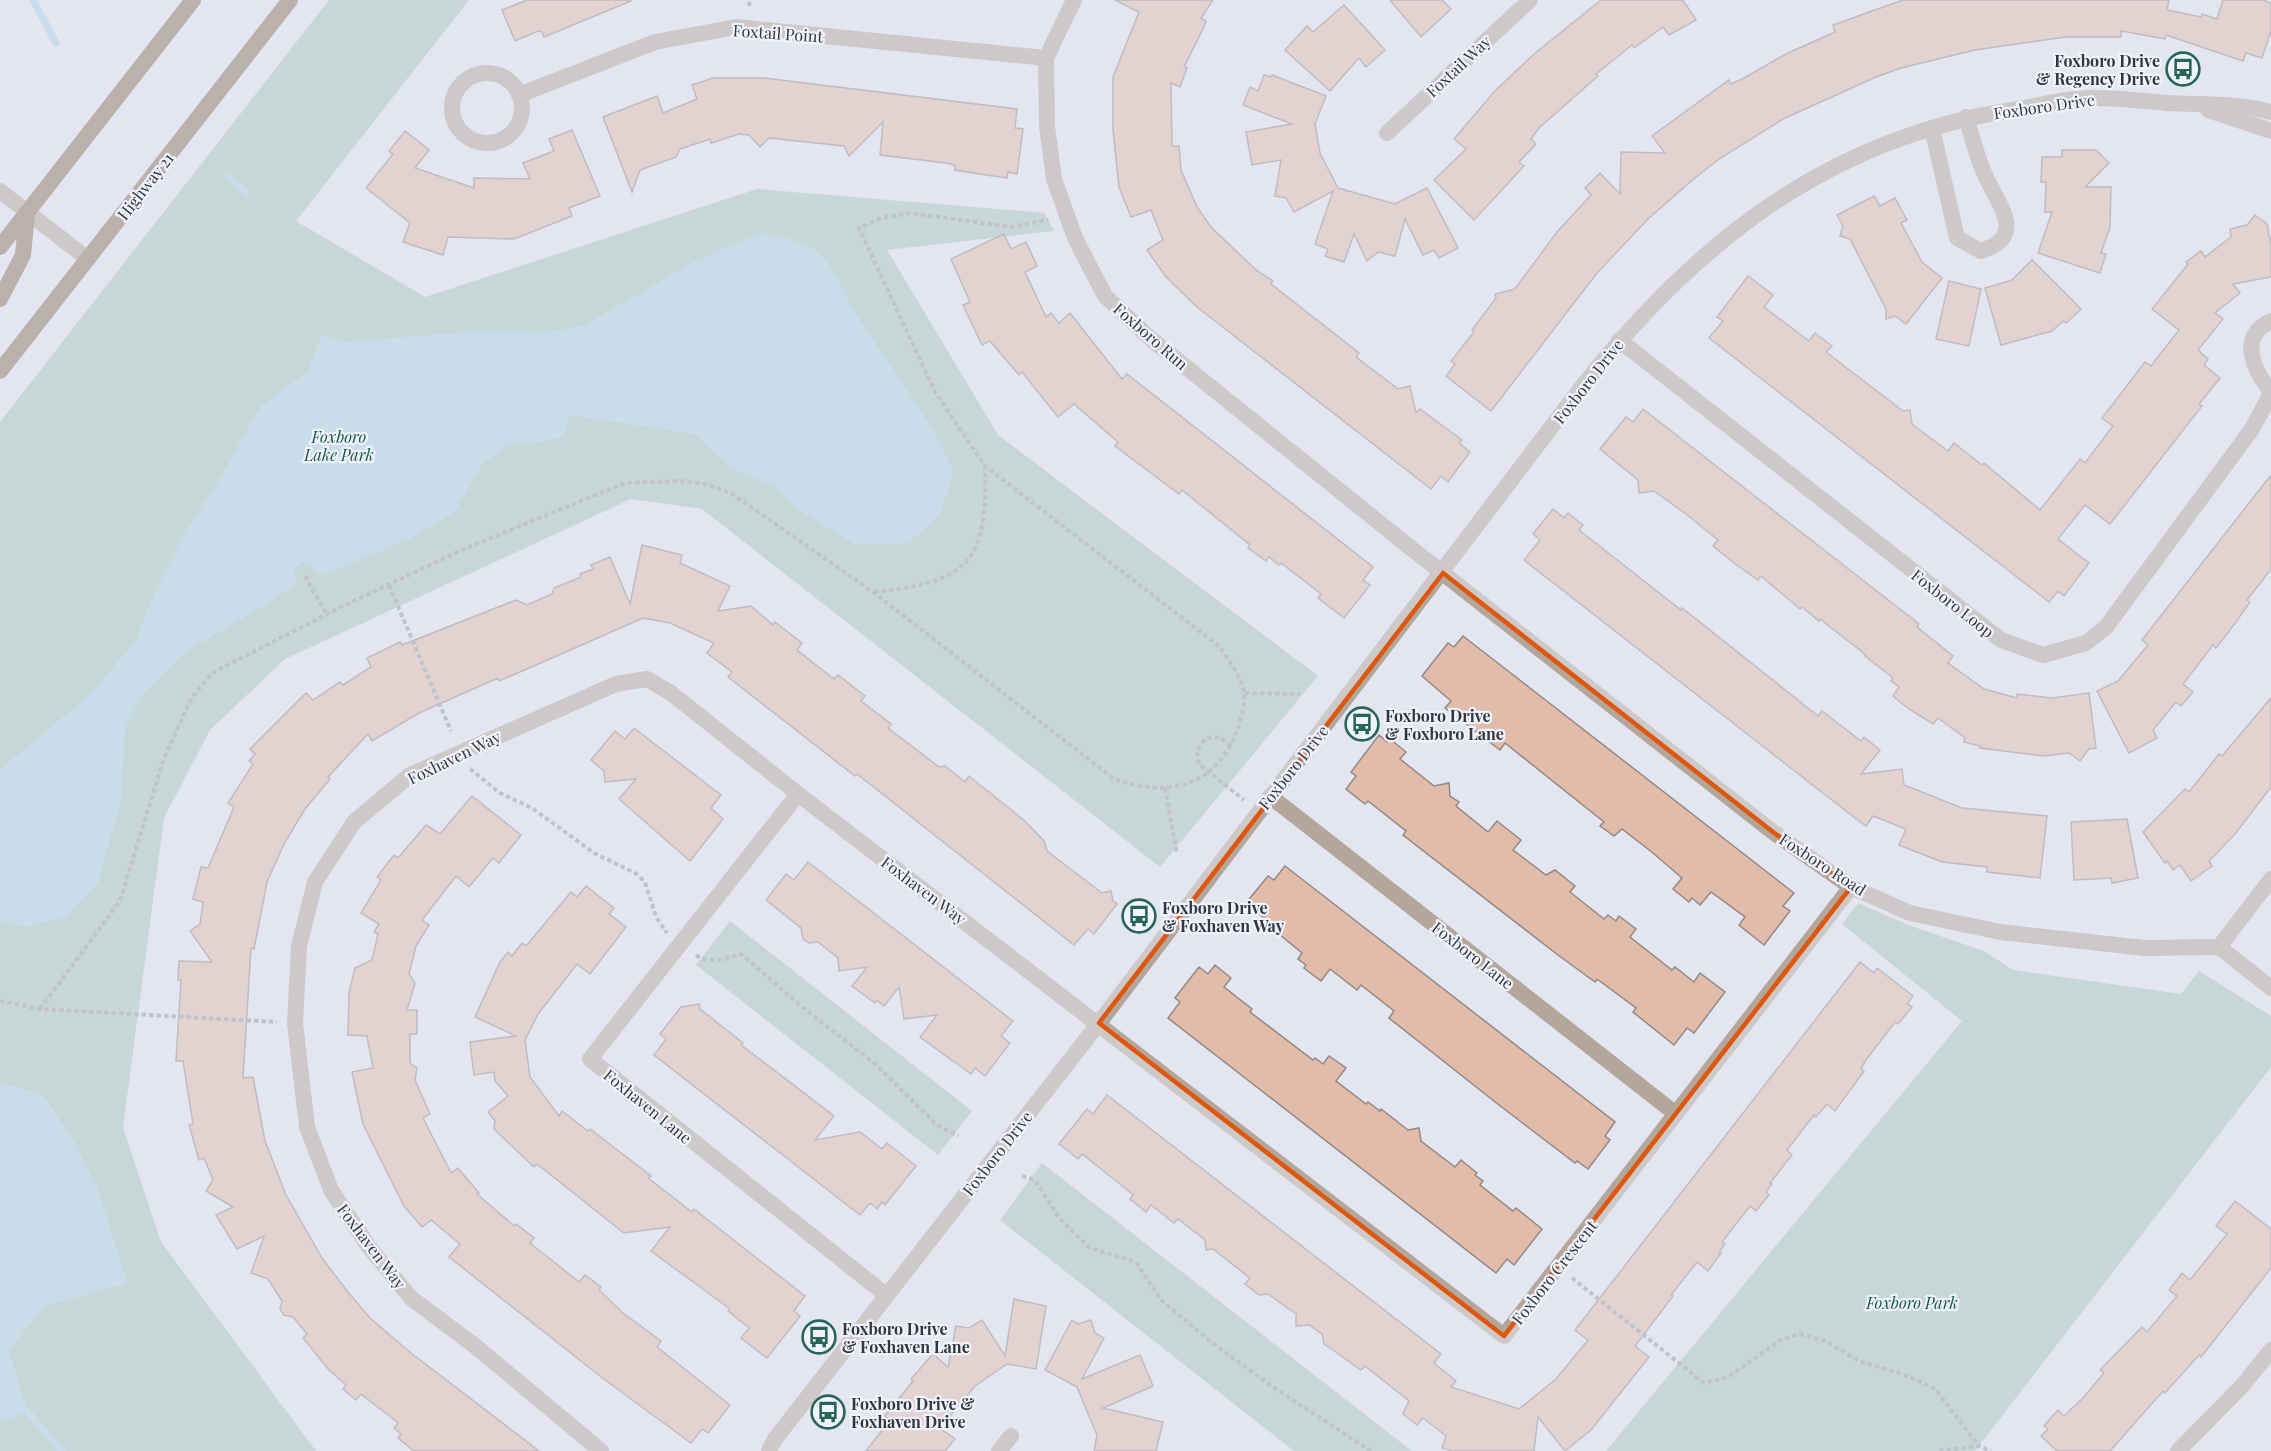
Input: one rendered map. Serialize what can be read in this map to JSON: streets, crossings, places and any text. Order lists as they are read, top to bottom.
{
  "streets": {
    "main road": ["Highway 21"],
    "street": [
      "Foxtail Point",
      "Foxtail Way",
      "Foxboro Drive",
      "Foxboro Run",
      "Foxboro Loop",
      "Foxhaven Way",
      "Foxboro Road",
      "Foxboro Lane",
      "Foxhaven Lane",
      "Foxboro Crescent"
    ]
  },
  "crossings": [
    ["Foxtail Point", "Foxboro Run"],
    ["Foxboro Drive", "Foxboro Run"],
    ["Foxboro Drive", "Foxboro Loop"],
    ["Foxboro Drive", "Foxhaven Way"],
    ["Foxboro Drive", "Foxboro Road"],
    ["Foxboro Drive", "Foxboro Lane"],
    ["Foxboro Drive", "Foxhaven Lane"],
    ["Foxboro Drive", "Foxboro Crescent"],
    ["Foxboro Run", "Foxboro Road"],
    ["Foxhaven Way", "Foxhaven Lane"],
    ["Foxhaven Way", "Foxboro Crescent"],
    ["Foxboro Road", "Foxboro Crescent"],
    ["Foxboro Lane", "Foxboro Crescent"]
  ],
  "parks": ["Foxboro Lake Park", "Foxboro Park"],
  "places": {
    "bus stop": [
      "Foxboro Drive & Regency Drive",
      "Foxboro Drive & Foxboro Lane",
      "Foxboro Drive & Foxhaven Way",
      "Foxboro Drive & Foxhaven Lane",
      "Foxboro Drive & Foxhaven Drive"
    ]
  }
}
